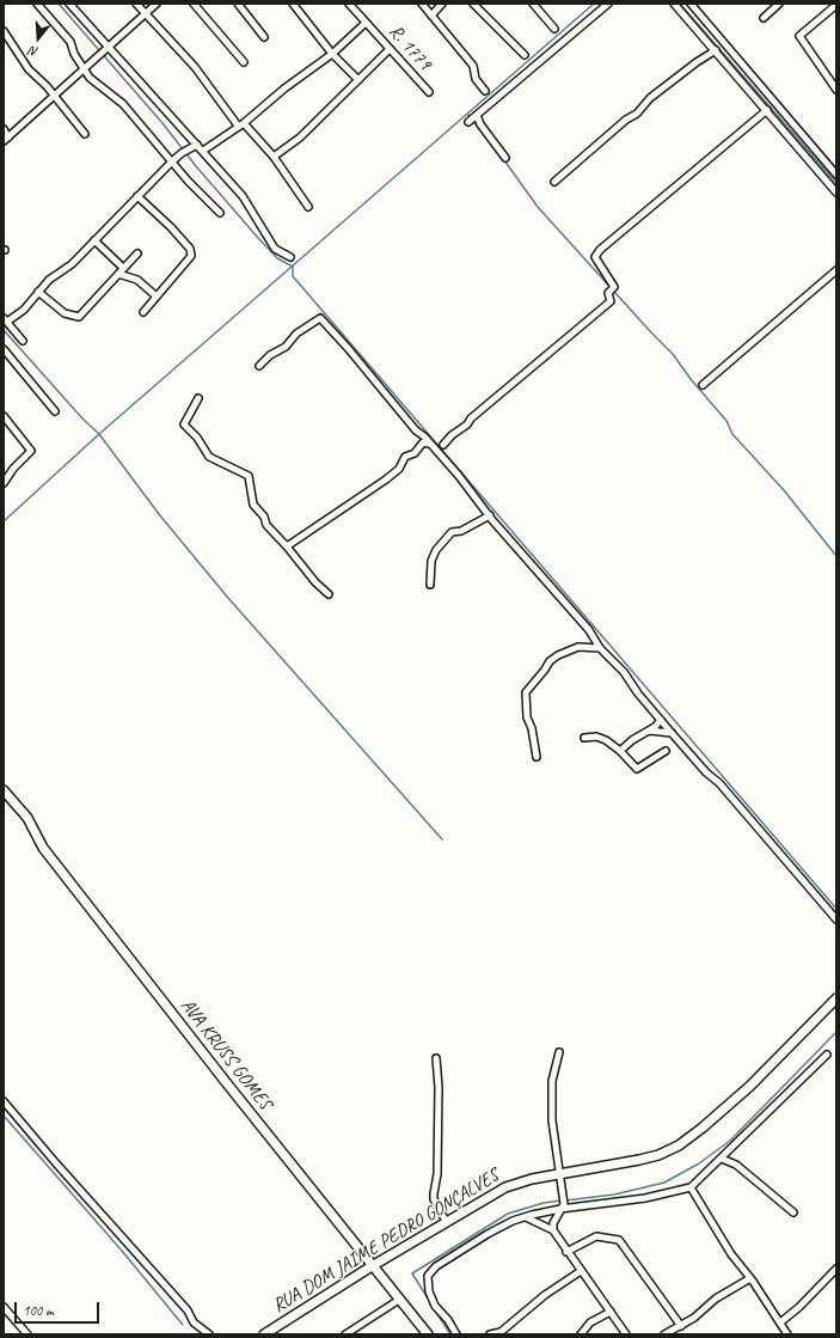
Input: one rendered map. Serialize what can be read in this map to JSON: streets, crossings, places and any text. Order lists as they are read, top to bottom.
{
  "streets": {
    "street": ["R. 1779", "AVA KRUSS GOMES", "RUA DOM JAIME PEDRO GONÇALVES"]
  },
  "crossings": [
    ["AVA KRUSS GOMES", "RUA DOM JAIME PEDRO GONÇALVES"]
  ],
  "scale_bar": "100 m",
  "north": "bottom"
}
